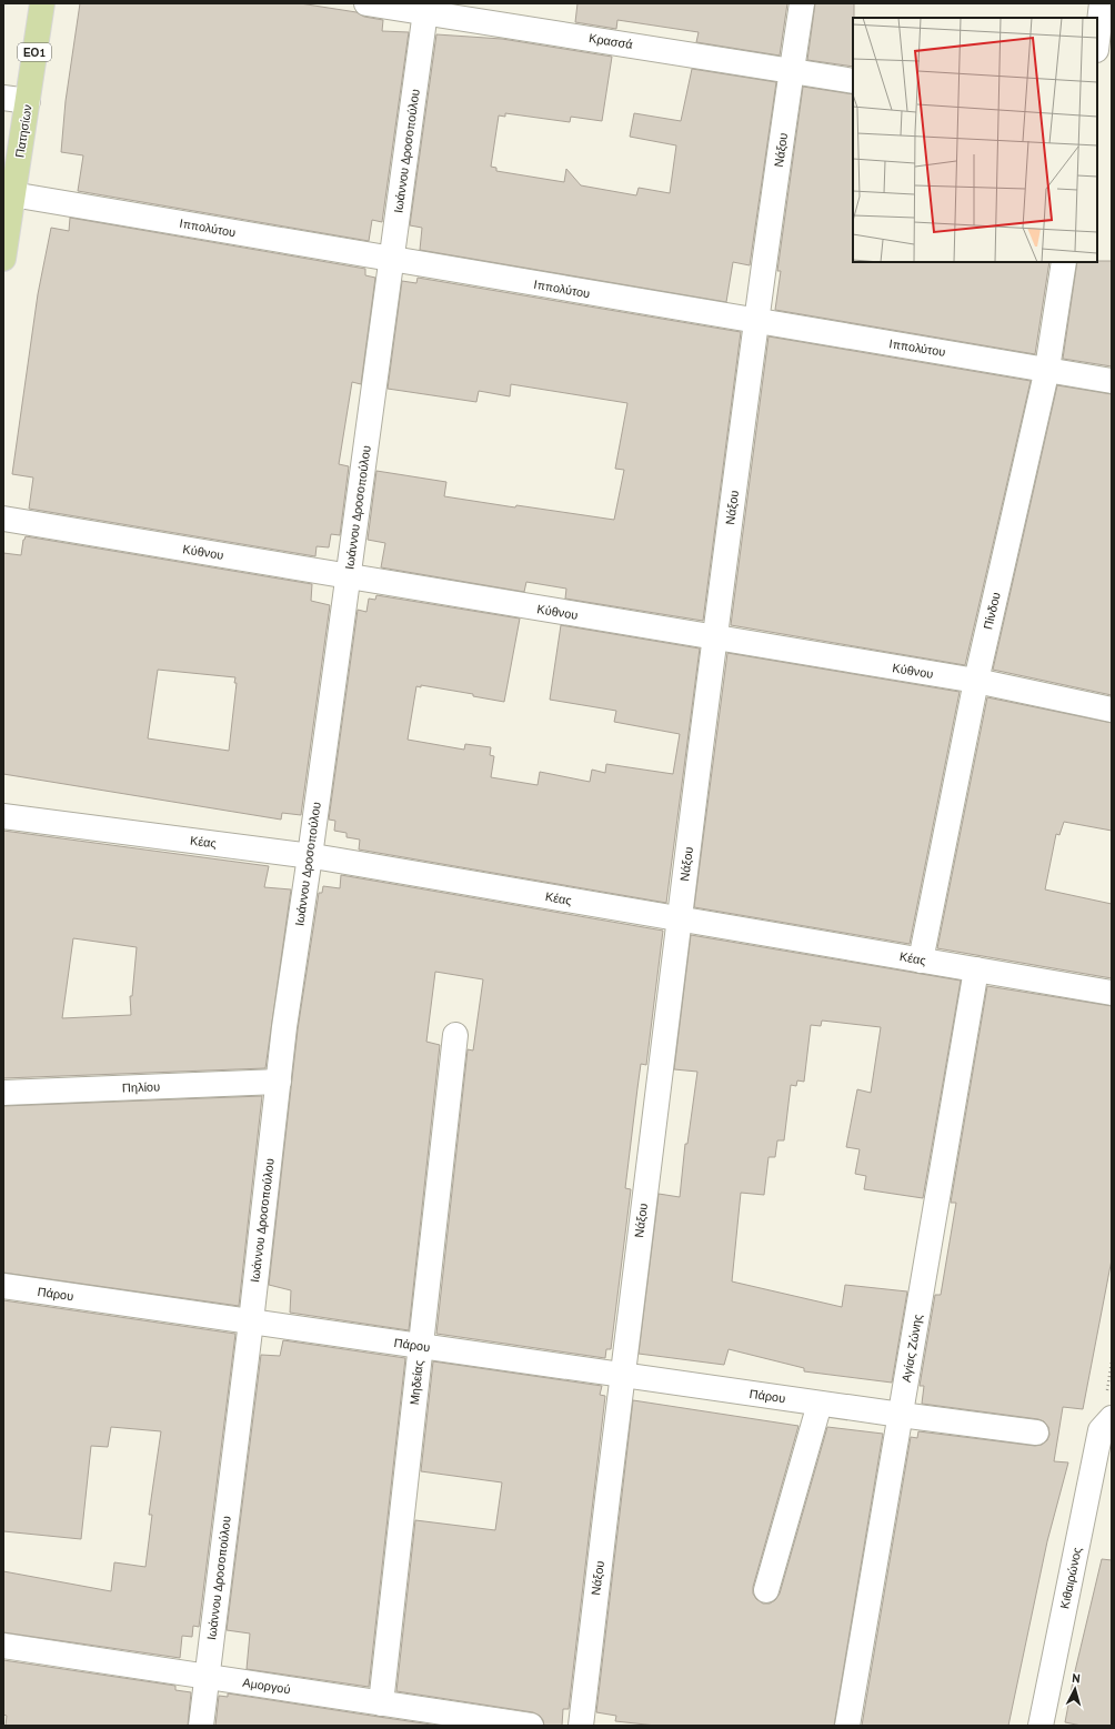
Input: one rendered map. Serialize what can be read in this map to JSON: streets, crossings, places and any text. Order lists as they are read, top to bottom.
{
  "streets": {
    "main road": ["ΕΟ1", "Πατησίων"],
    "street": [
      "Κρασσά",
      "Νάξου",
      "Ιωάννου Δροσοπούλου",
      "Ιππολύτου",
      "Κύθνου",
      "Πίνδου",
      "Κέας",
      "Πηλίου",
      "Πάρου",
      "Αγίας Ζώνης",
      "Μηδείας",
      "Κιθαιρώνος",
      "Αμοργού"
    ]
  },
  "crossings": [
    ["Κρασσά", "Νάξου"],
    ["Κρασσά", "Ιωάννου Δροσοπούλου"],
    ["Πατησίων", "Ιππολύτου"],
    ["Νάξου", "Ιππολύτου"],
    ["Νάξου", "Κύθνου"],
    ["Νάξου", "Κέας"],
    ["Νάξου", "Πάρου"],
    ["Ιωάννου Δροσοπούλου", "Ιππολύτου"],
    ["Ιωάννου Δροσοπούλου", "Κύθνου"],
    ["Ιωάννου Δροσοπούλου", "Κέας"],
    ["Ιωάννου Δροσοπούλου", "Πηλίου"],
    ["Ιωάννου Δροσοπούλου", "Πάρου"],
    ["Ιωάννου Δροσοπούλου", "Αμοργού"],
    ["Ιππολύτου", "Πίνδου"],
    ["Κύθνου", "Πίνδου"],
    ["Πίνδου", "Κέας"],
    ["Κέας", "Αγίας Ζώνης"],
    ["Πάρου", "Αγίας Ζώνης"],
    ["Πάρου", "Μηδείας"],
    ["Μηδείας", "Αμοργού"]
  ],
  "north": "top"
}
